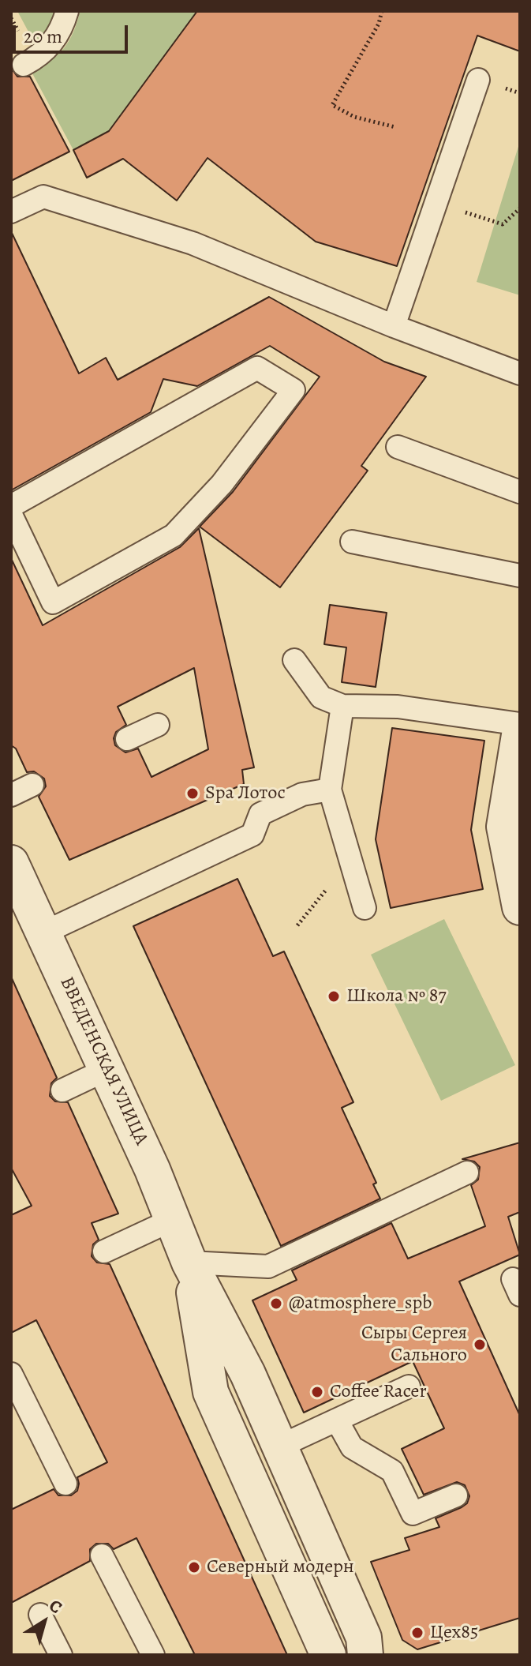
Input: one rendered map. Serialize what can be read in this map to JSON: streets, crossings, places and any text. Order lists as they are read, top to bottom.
{
  "streets": {
    "street": ["ВВЕДЕНСКАЯ УЛИЦА"]
  },
  "places": [
    "Spa Лотос",
    "Школа № 87",
    "@atmosphere_spb",
    "Сыры Сергея Сального",
    "Coffee Racer",
    "Северный модерн",
    "Цех85"
  ],
  "scale_bar": "20 m",
  "north": "top right"
}
